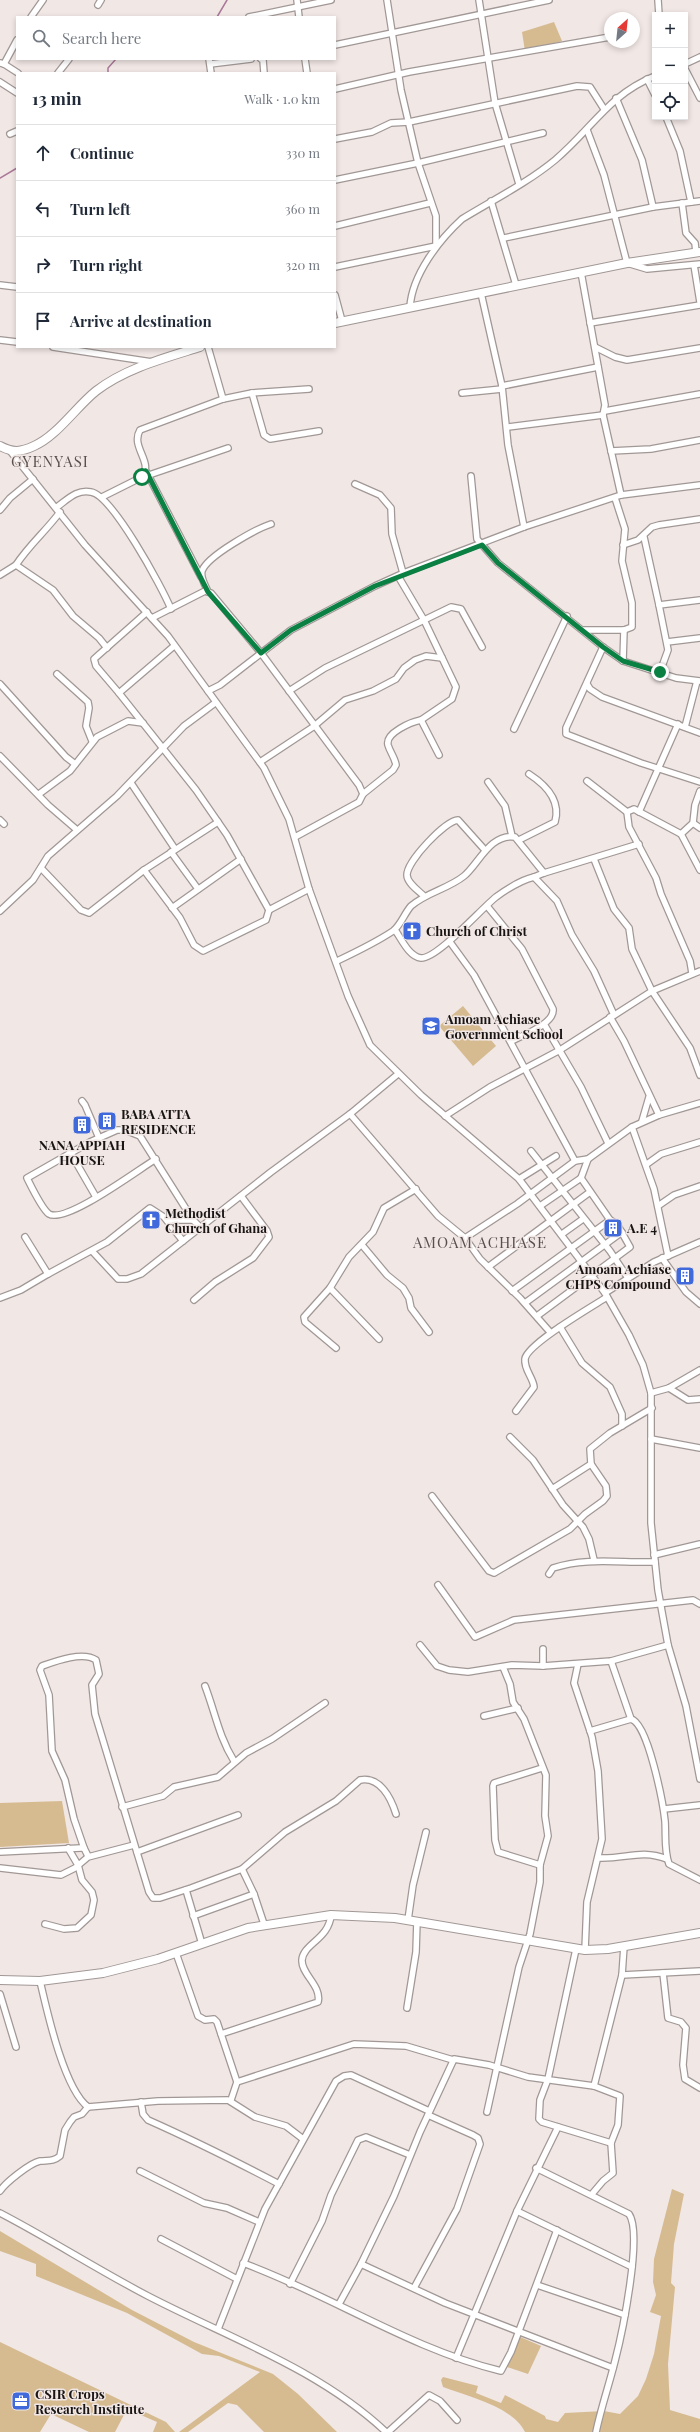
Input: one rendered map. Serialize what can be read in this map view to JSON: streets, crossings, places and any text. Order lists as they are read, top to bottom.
{
  "districts": ["GYENYASI", "AMOAM ACHIASE"],
  "places": {
    "church": ["Church of Christ", "Methodist Church of Ghana"],
    "school or university": ["Amoam Achiase Government School"],
    "building": [
      "BABA ATTA RESIDENCE",
      "NANA APPIAH HOUSE",
      "A.E 4",
      "Amoam Achiase CHPS Compound"
    ],
    "office": ["CSIR Crops Research Institute"]
  },
  "north": "top right",
  "page": {
    "map_buttons": ["+", "−"],
    "search": "Search here",
    "heading": ["13 min", "Walk · 1.0 km"],
    "list": [
      ["Continue", "330 m"],
      ["Turn left", "360 m"],
      ["Turn right", "320 m"],
      "Arrive at destination"
    ]
  }
}
